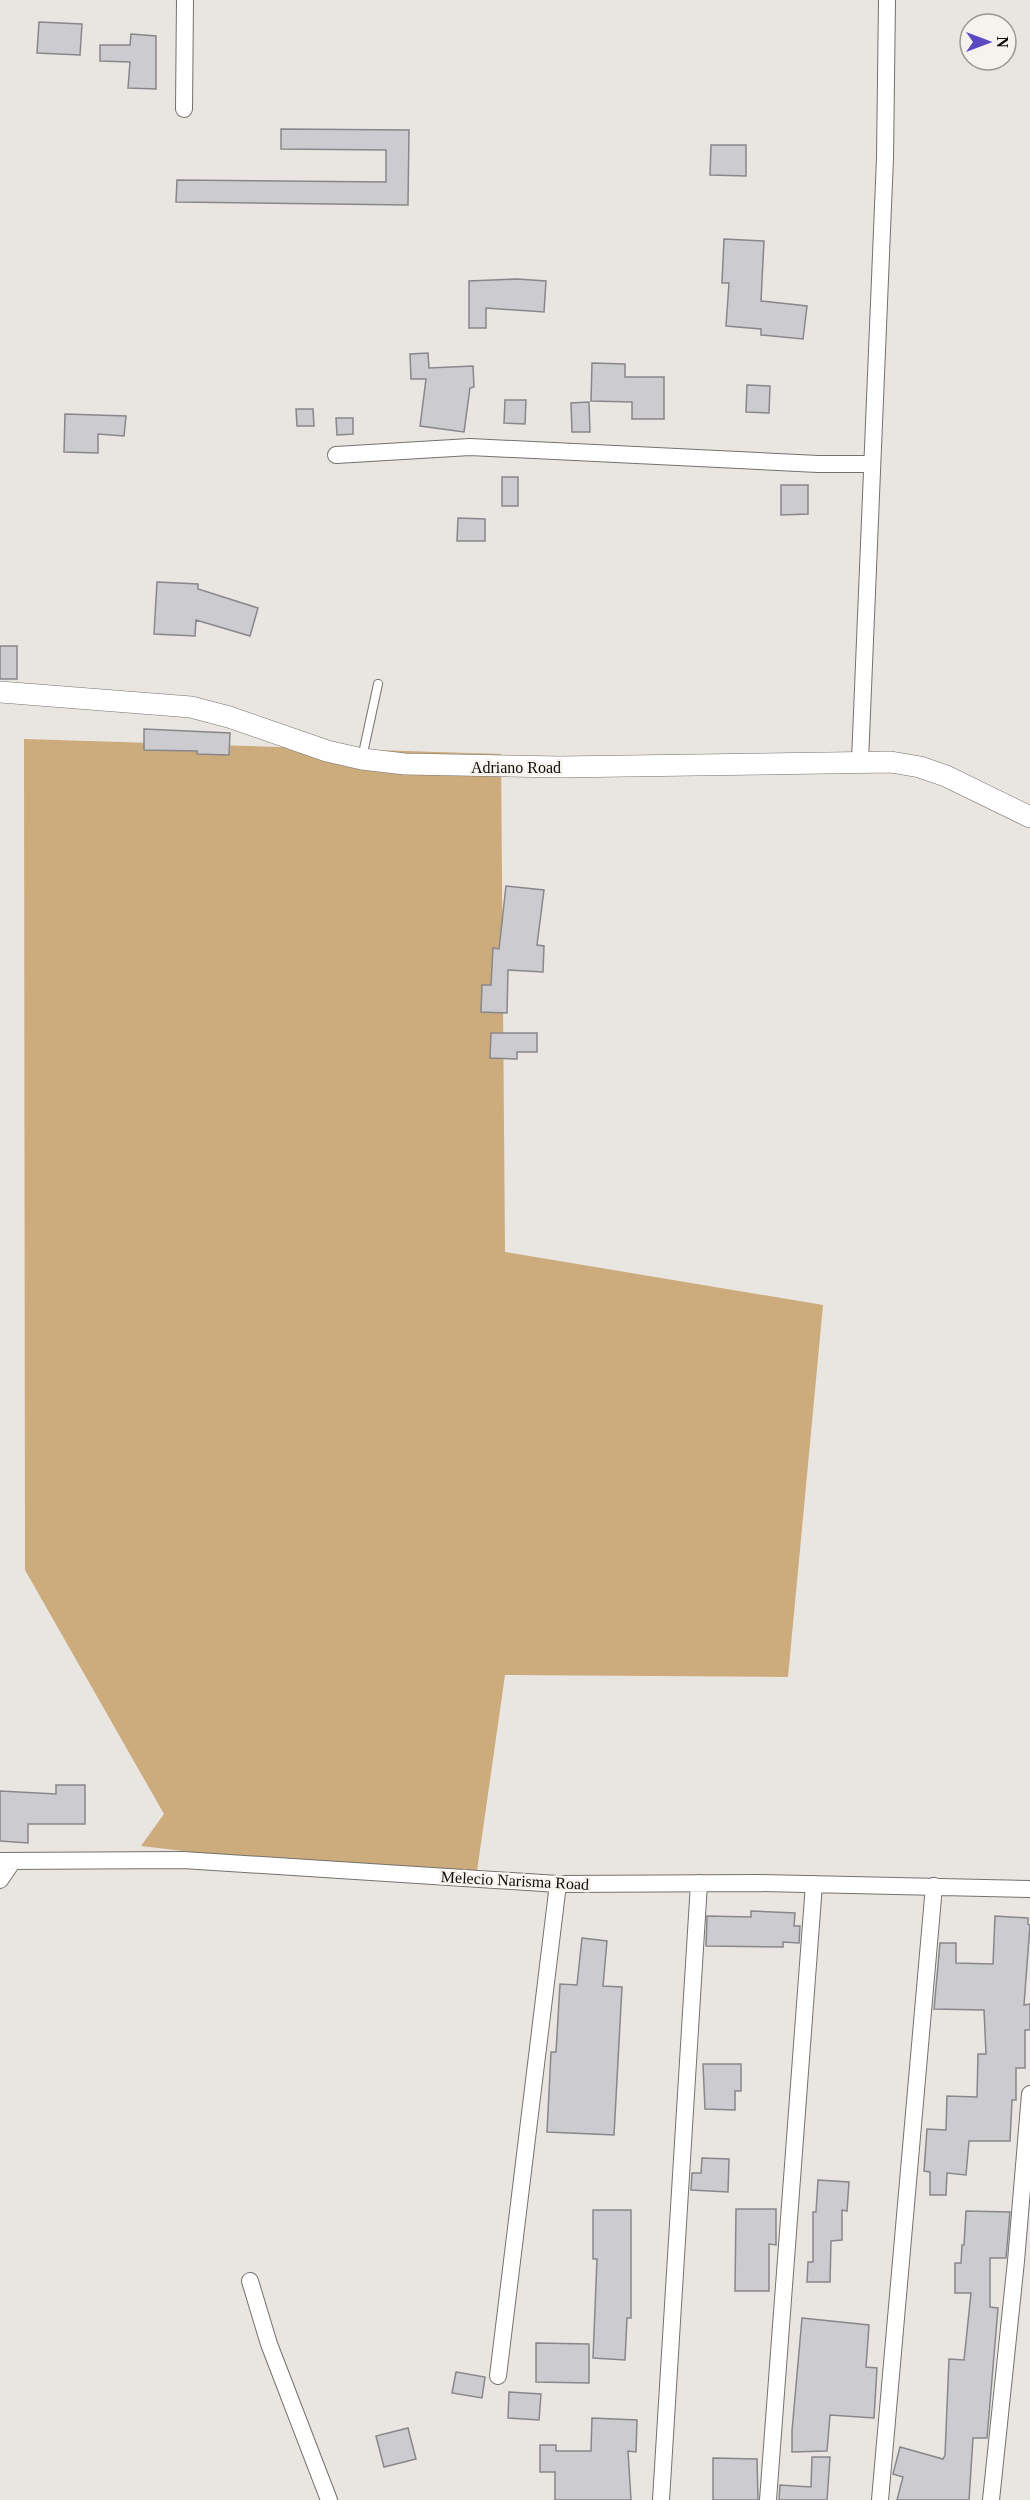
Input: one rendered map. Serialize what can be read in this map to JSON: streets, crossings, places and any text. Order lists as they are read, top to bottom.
{
  "streets": {
    "street": ["Adriano Road", "Melecio Narisma Road"]
  },
  "north": "right"
}
